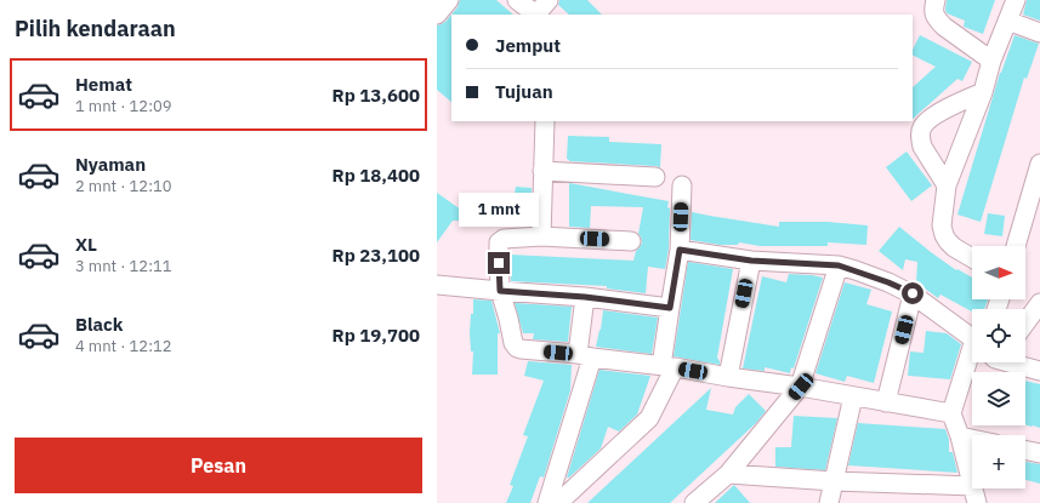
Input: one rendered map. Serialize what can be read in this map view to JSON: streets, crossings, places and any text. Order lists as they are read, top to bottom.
{
  "north": "right",
  "page": {
    "heading": "Pilih kendaraan",
    "banner": ["Jemput", "Tujuan"],
    "list": [
      {
        "name": "Hemat",
        "note": "1 mnt · 12:09",
        "value": "Rp 13,600"
      },
      {
        "name": "Nyaman",
        "note": "2 mnt · 12:10",
        "value": "Rp 18,400"
      },
      {
        "name": "XL",
        "note": "3 mnt · 12:11",
        "value": "Rp 23,100"
      },
      {
        "name": "Black",
        "note": "4 mnt · 12:12",
        "value": "Rp 19,700"
      }
    ],
    "bubble": "1 mnt",
    "map_buttons": "+",
    "buttons": "Pesan"
  }
}
